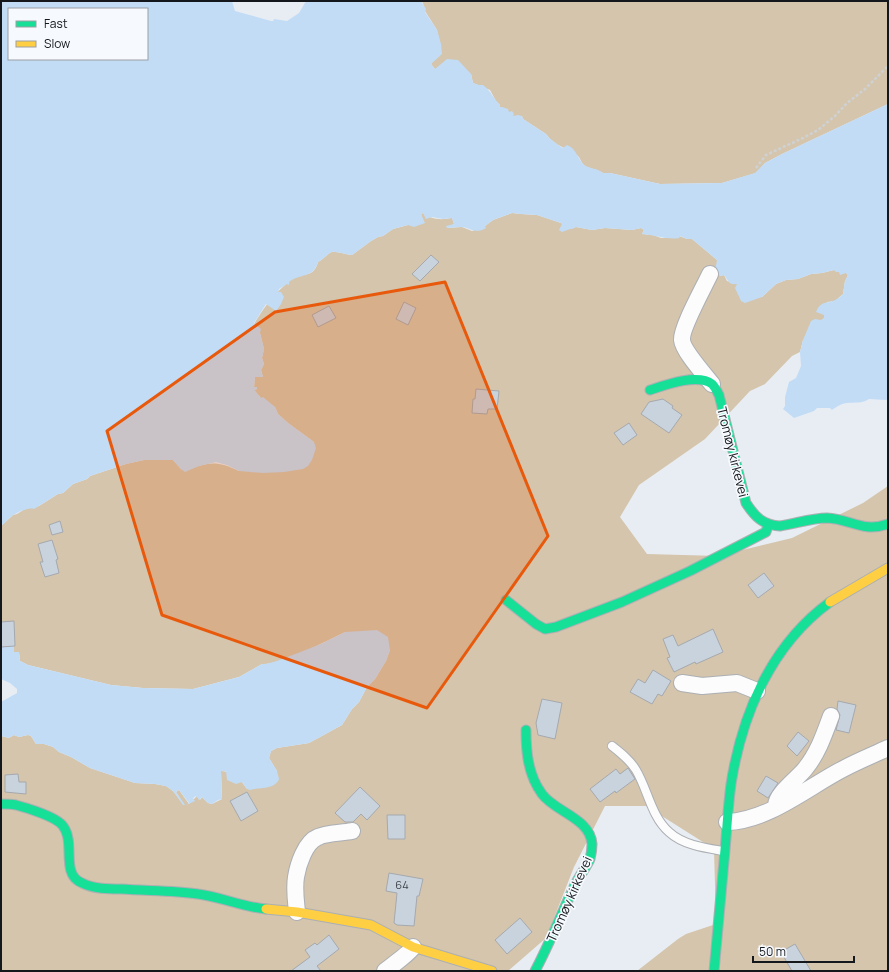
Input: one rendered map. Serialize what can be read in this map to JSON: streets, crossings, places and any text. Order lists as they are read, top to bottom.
{
  "streets": {
    "street": ["Tromøy kirkevei"]
  },
  "house_numbers": ["64"],
  "legend": ["Fast", "Slow"],
  "scale_bar": "50 m"
}
